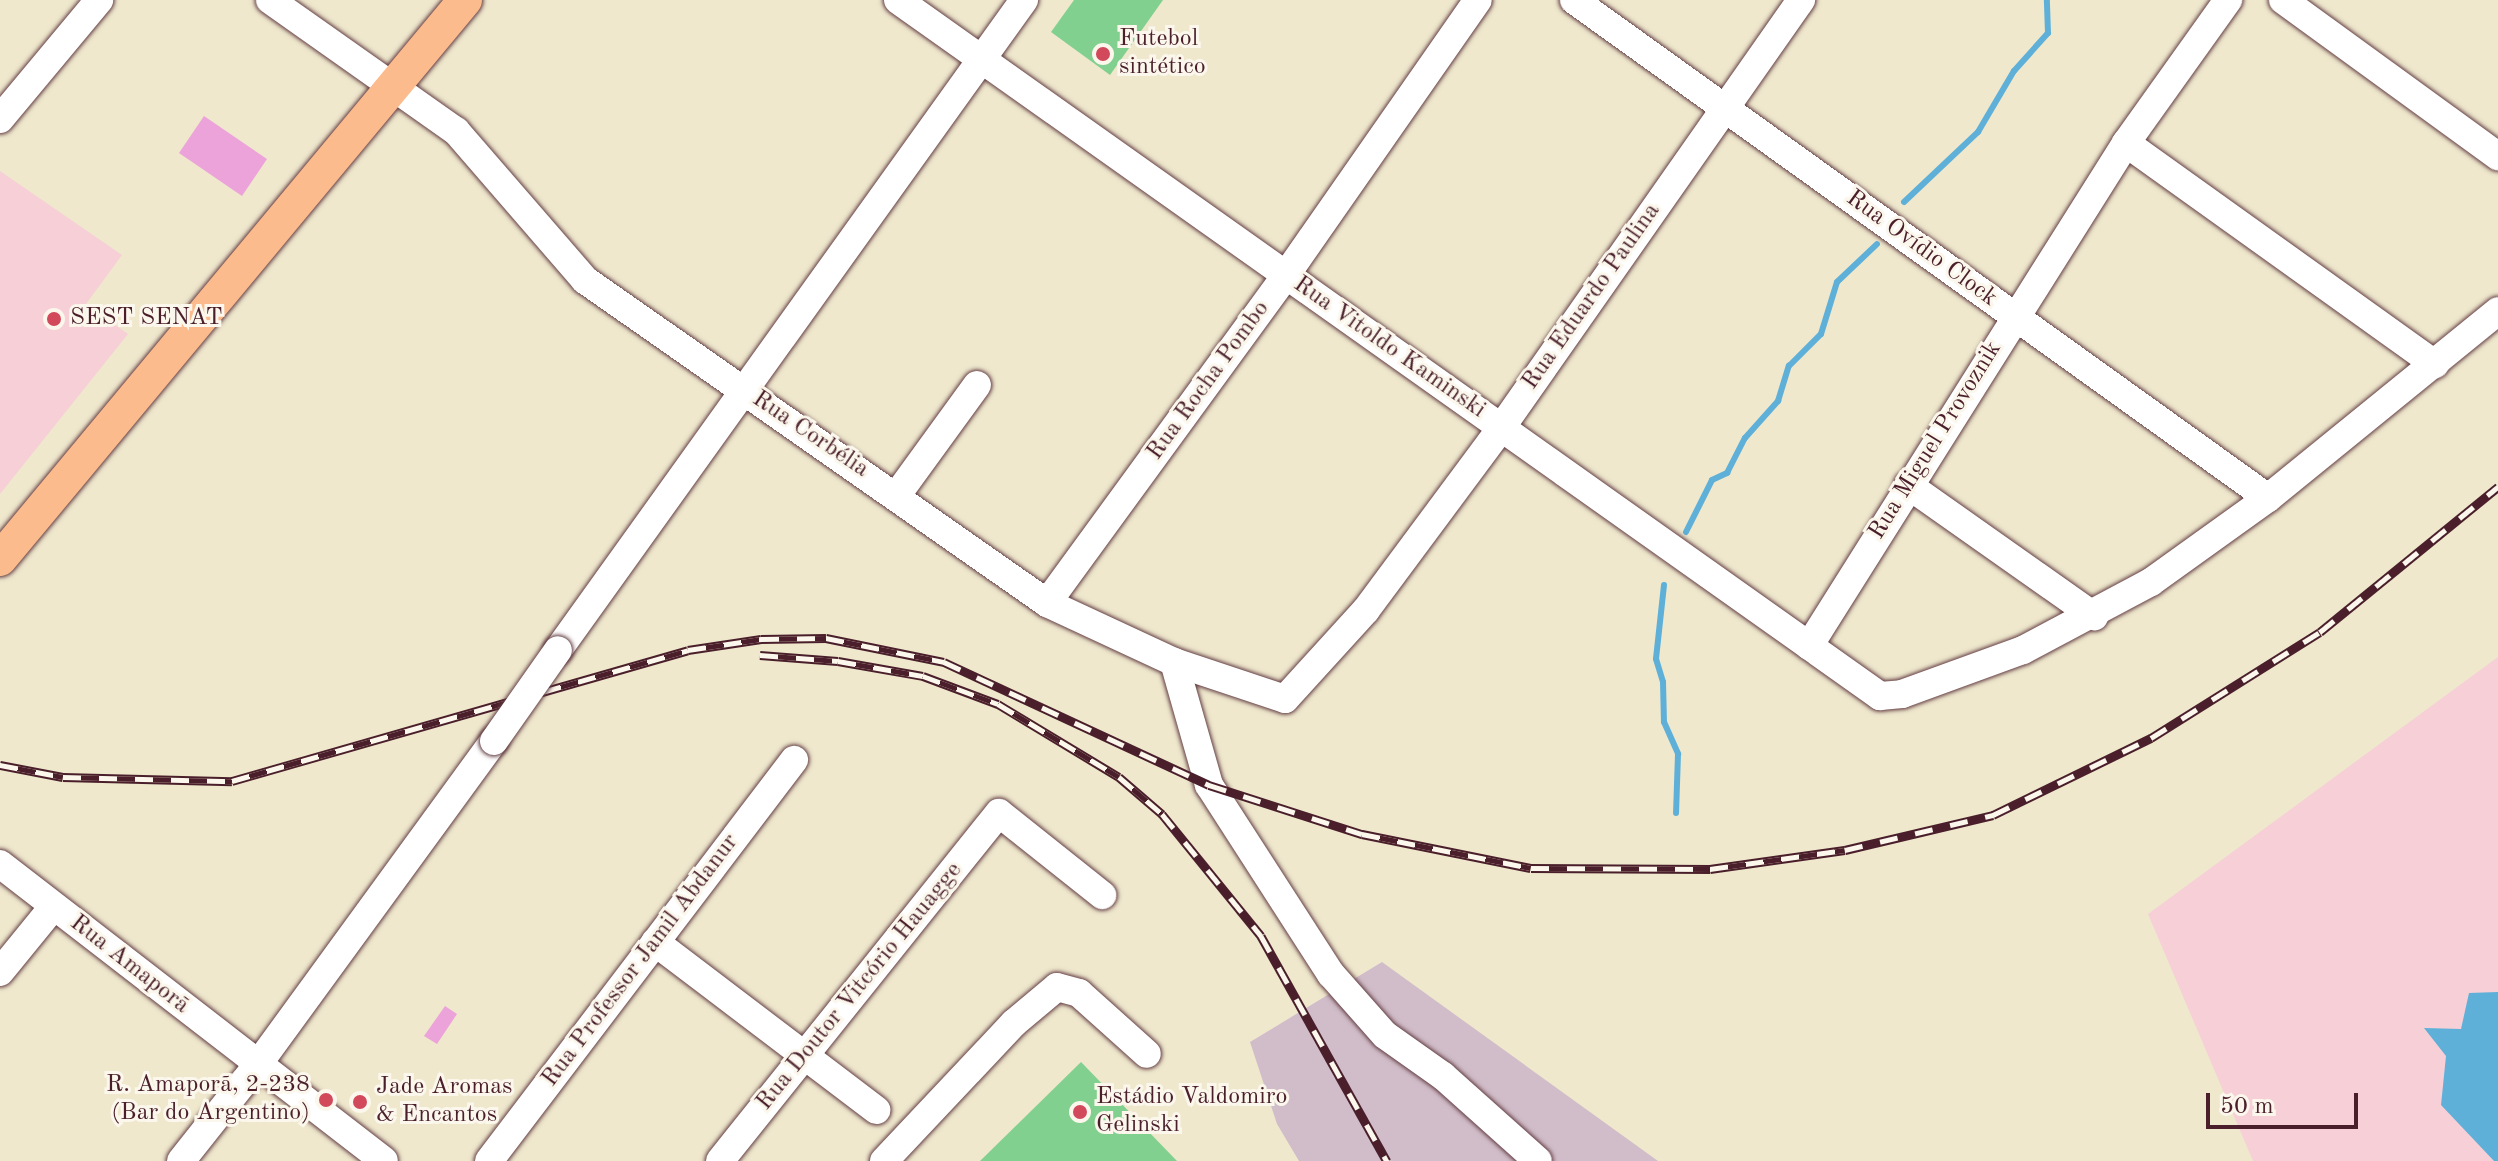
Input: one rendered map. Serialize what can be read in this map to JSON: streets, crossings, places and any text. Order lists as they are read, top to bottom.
{
  "streets": {
    "street": [
      "Rua Ovídio Clock",
      "Rua Eduardo Paulina",
      "Rua Vitoldo Kaminski",
      "Rua Rocha Pombo",
      "Rua Corbélia",
      "Rua Miguel Provoznik",
      "Rua Professor Jamil Abdanur",
      "Rua Amaporã",
      "Rua Doutor Vitcório Hauagge"
    ]
  },
  "crossings": [
    ["Rua Ovídio Clock", "Rua Eduardo Paulina"],
    ["Rua Ovídio Clock", "Rua Miguel Provoznik"],
    ["Rua Eduardo Paulina", "Rua Vitoldo Kaminski"],
    ["Rua Eduardo Paulina", "Rua Corbélia"],
    ["Rua Vitoldo Kaminski", "Rua Rocha Pombo"],
    ["Rua Vitoldo Kaminski", "Rua Miguel Provoznik"],
    ["Rua Rocha Pombo", "Rua Corbélia"]
  ],
  "places": [
    "Futebol sintético",
    "SEST SENAT",
    "R. Amaporã, 2-238 (Bar do Argentino)",
    "Jade Aromas & Encantos",
    "Estádio Valdomiro Gelinski"
  ],
  "scale_bar": "50 m"
}
